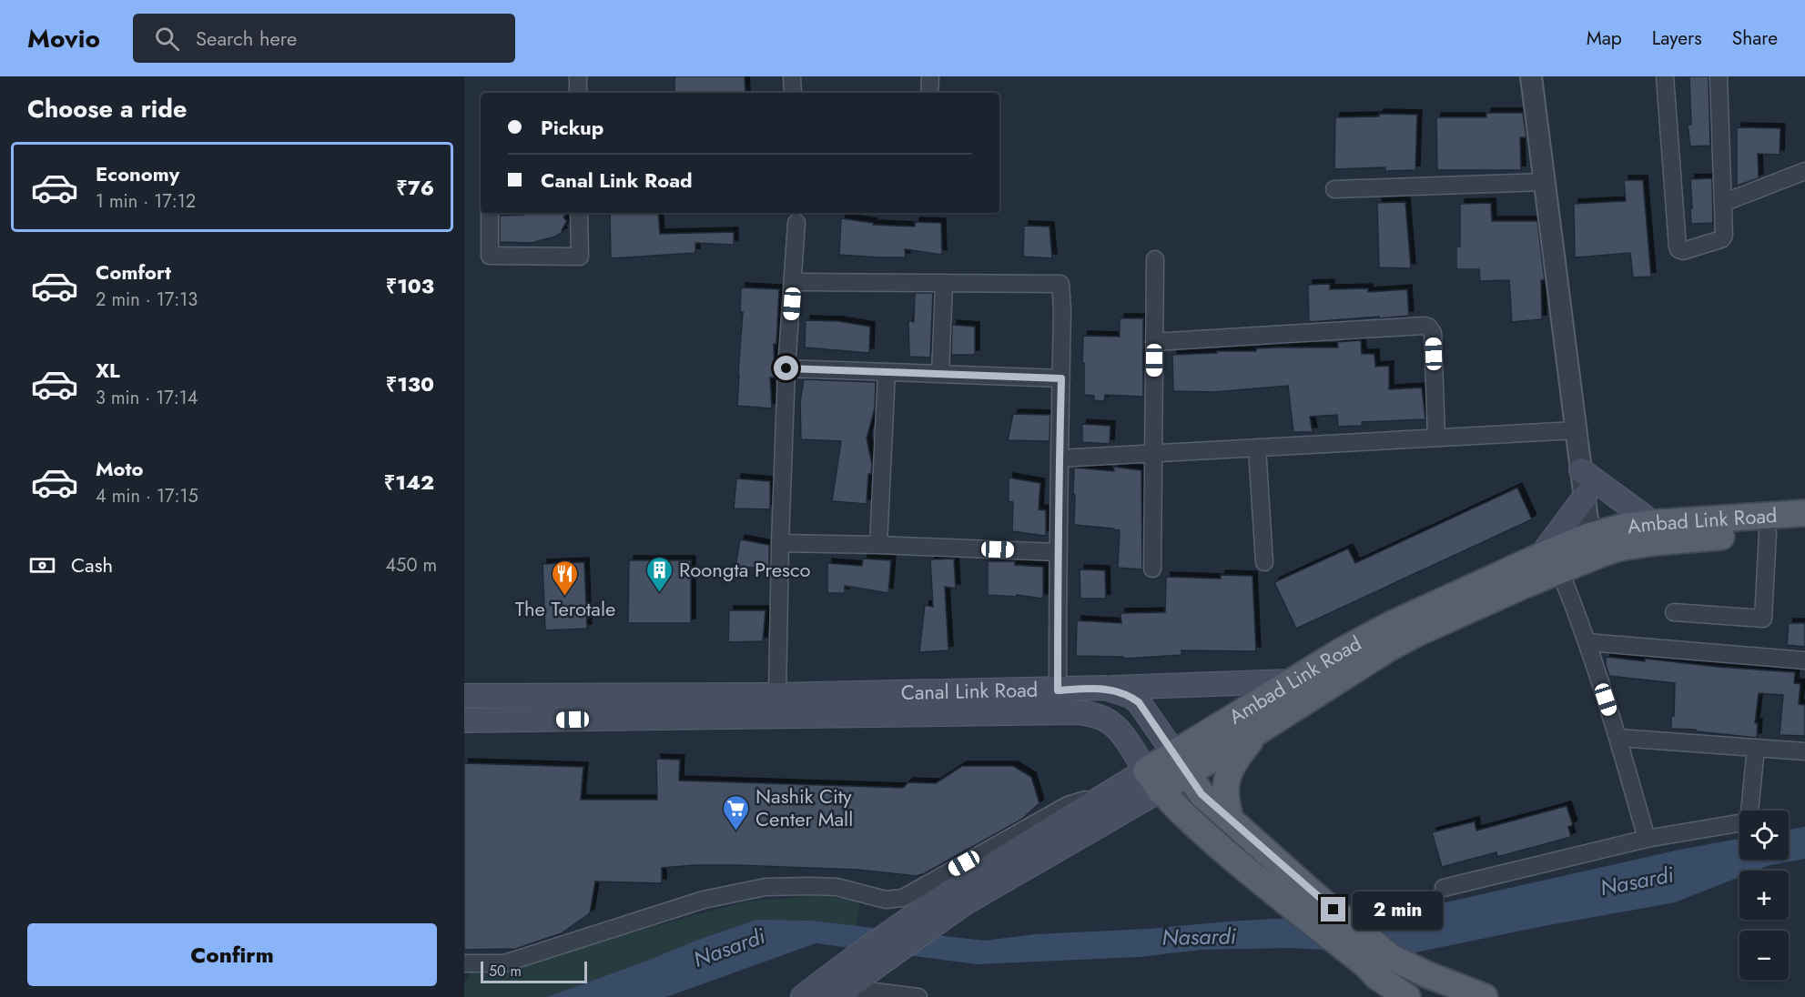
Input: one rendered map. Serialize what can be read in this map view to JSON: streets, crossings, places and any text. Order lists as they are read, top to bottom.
{
  "streets": {
    "main road": ["Ambad Link Road", "Canal Link Road"]
  },
  "crossings": [
    ["Ambad Link Road", "Canal Link Road"]
  ],
  "water": ["Nasardi"],
  "places": {
    "building": ["Roongta Presco"],
    "restaurant": ["The Terotale"],
    "supermarket": ["Nashik City Center Mall"]
  },
  "scale_bar": "50 m",
  "page": {
    "header": "Movio",
    "search": "Search here",
    "nav": ["Map", "Layers", "Share"],
    "heading": "Choose a ride",
    "banner": ["Pickup", "Canal Link Road"],
    "list": [
      {
        "name": "Economy",
        "note": "1 min · 17:12",
        "value": "₹76"
      },
      {
        "name": "Comfort",
        "note": "2 min · 17:13",
        "value": "₹103"
      },
      {
        "name": "XL",
        "note": "3 min · 17:14",
        "value": "₹130"
      },
      {
        "name": "Moto",
        "note": "4 min · 17:15",
        "value": "₹142"
      }
    ],
    "pay": ["Cash", "450 m"],
    "map_buttons": ["+", "−"],
    "bubble": "2 min",
    "buttons": "Confirm",
    "scale": "50 m"
  }
}
